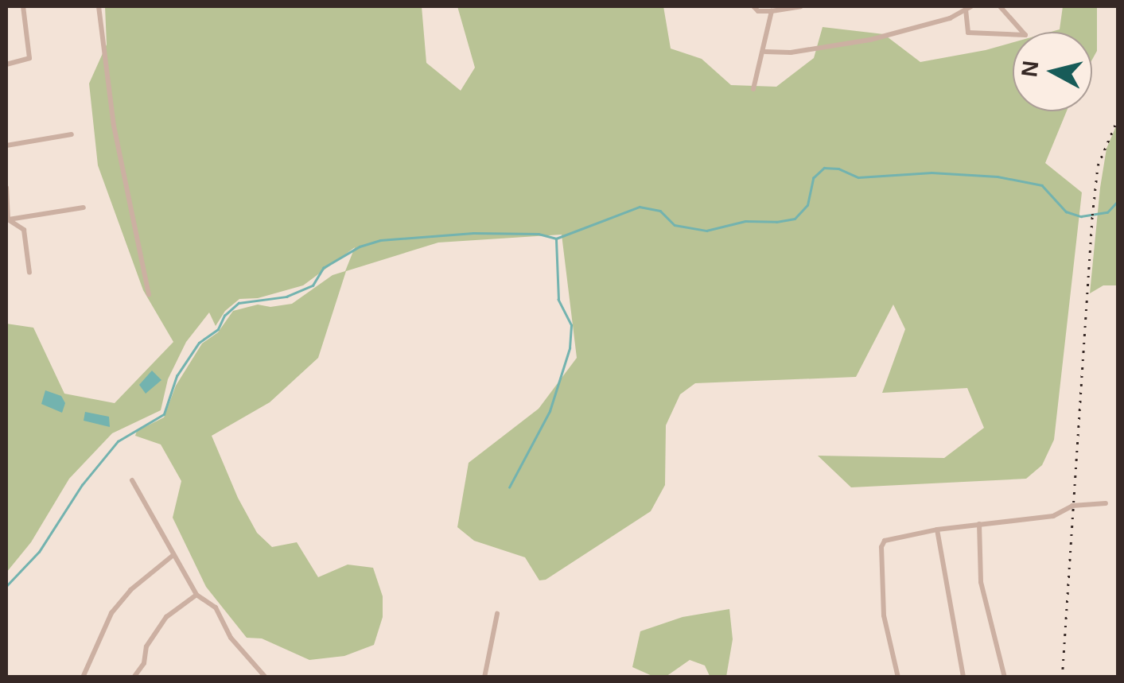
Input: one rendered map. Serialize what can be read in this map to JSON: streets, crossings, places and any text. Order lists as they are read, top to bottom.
{
  "north": "left"
}
